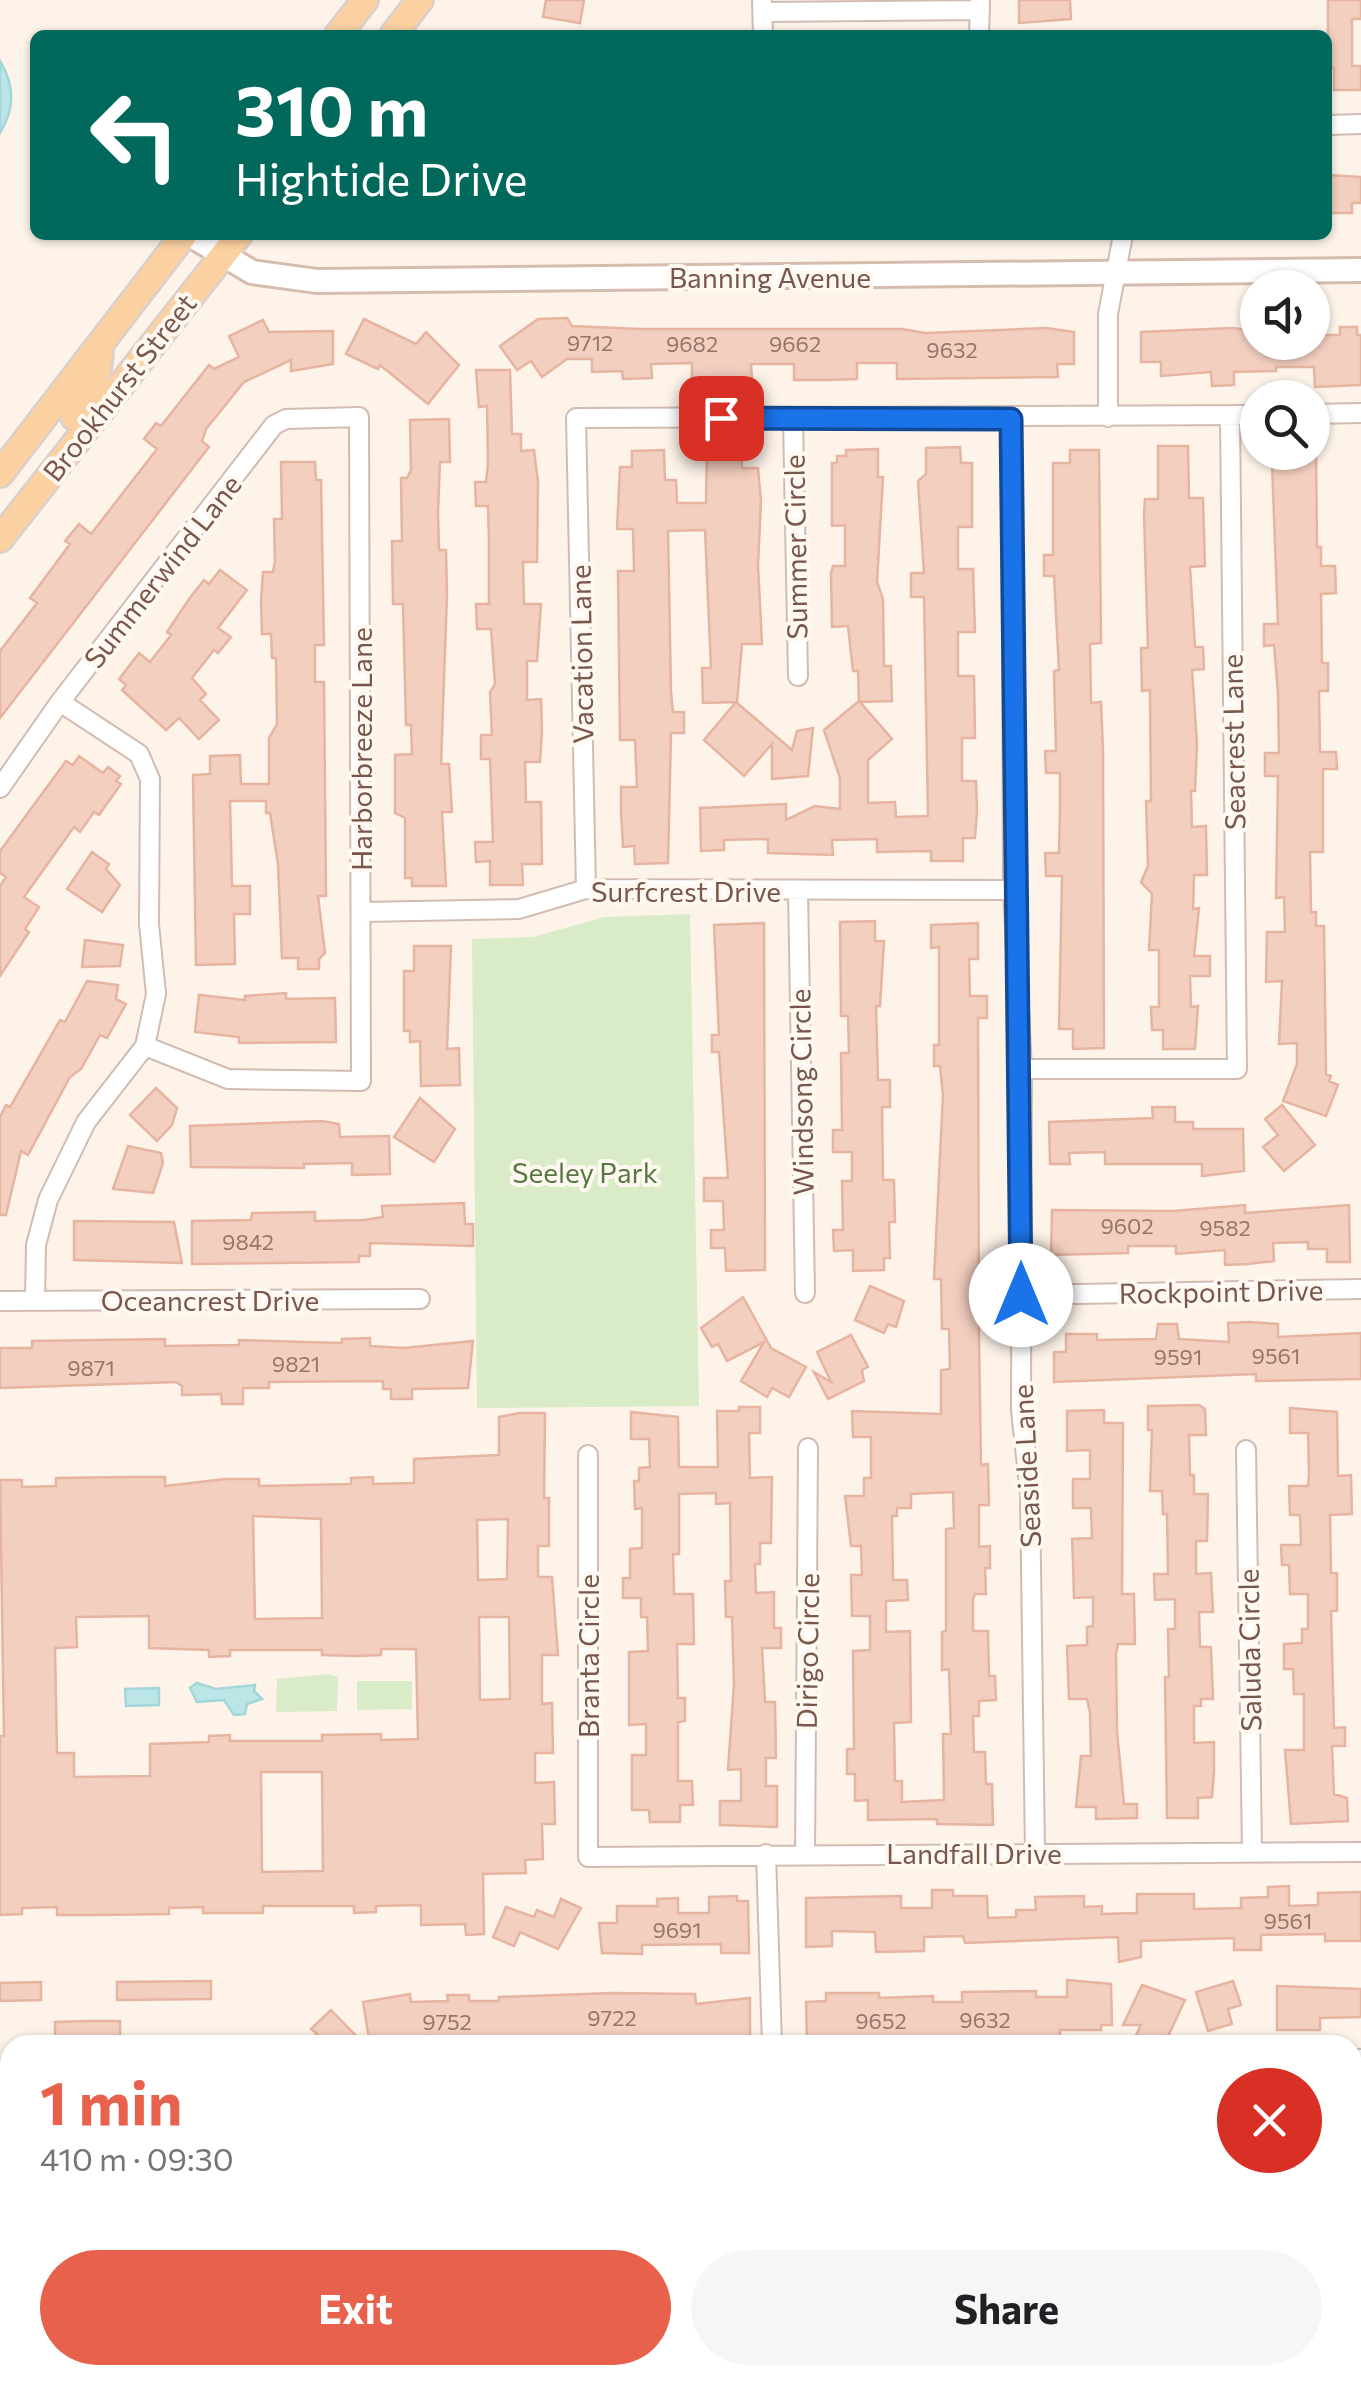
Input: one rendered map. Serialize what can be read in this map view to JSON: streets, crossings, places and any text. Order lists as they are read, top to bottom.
{
  "streets": {
    "main road": ["Brookhurst Street"],
    "street": [
      "Banning Avenue",
      "Summer Circle",
      "Summerwind Lane",
      "Vacation Lane",
      "Seacrest Lane",
      "Harborbreeze Lane",
      "Surfcrest Drive",
      "Windsong Circle",
      "Rockpoint Drive",
      "Oceancrest Drive",
      "Seaside Lane",
      "Saluda Circle",
      "Dirigo Circle",
      "Branta Circle",
      "Landfall Drive"
    ]
  },
  "crossings": [
    ["Banning Avenue", "Brookhurst Street"],
    ["Summer Circle", "Vacation Lane"],
    ["Summerwind Lane", "Harborbreeze Lane"],
    ["Vacation Lane", "Surfcrest Drive"],
    ["Seacrest Lane", "Seaside Lane"],
    ["Harborbreeze Lane", "Surfcrest Drive"],
    ["Surfcrest Drive", "Windsong Circle"],
    ["Surfcrest Drive", "Seaside Lane"],
    ["Rockpoint Drive", "Seaside Lane"],
    ["Seaside Lane", "Landfall Drive"],
    ["Saluda Circle", "Landfall Drive"],
    ["Dirigo Circle", "Landfall Drive"],
    ["Branta Circle", "Landfall Drive"]
  ],
  "parks": ["Seeley Park"],
  "house_numbers": [
    "9712",
    "9682",
    "9662",
    "9632",
    "9602",
    "9582",
    "9842",
    "9561",
    "9591",
    "9821",
    "9871",
    "9561",
    "9691",
    "9722",
    "9632",
    "9652",
    "9752"
  ],
  "page": {
    "turn": ["310 m", "Hightide Drive"],
    "heading": ["1 min", "410 m · 09:30"],
    "buttons": ["Exit", "Share"]
  }
}
